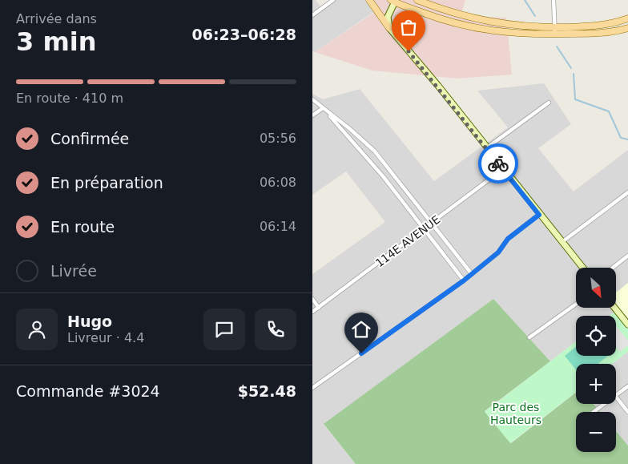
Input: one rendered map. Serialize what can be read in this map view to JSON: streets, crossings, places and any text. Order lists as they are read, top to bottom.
{
  "streets": {
    "street": ["114E AVENUE"]
  },
  "parks": ["Parc des Hauteurs"],
  "north": "bottom right",
  "page": {
    "heading": ["3 min", "Arrivée dans", "06:23–06:28"],
    "panel": [
      "Hugo",
      "Livreur · 4.4",
      "Commande #3024",
      "$52.48"
    ],
    "bar": "En route · 410 m",
    "list": [
      ["Confirmée", "05:56"],
      ["En préparation", "06:08"],
      ["En route", "06:14"],
      "Livrée"
    ],
    "map_buttons": ["+", "−"]
  }
}
